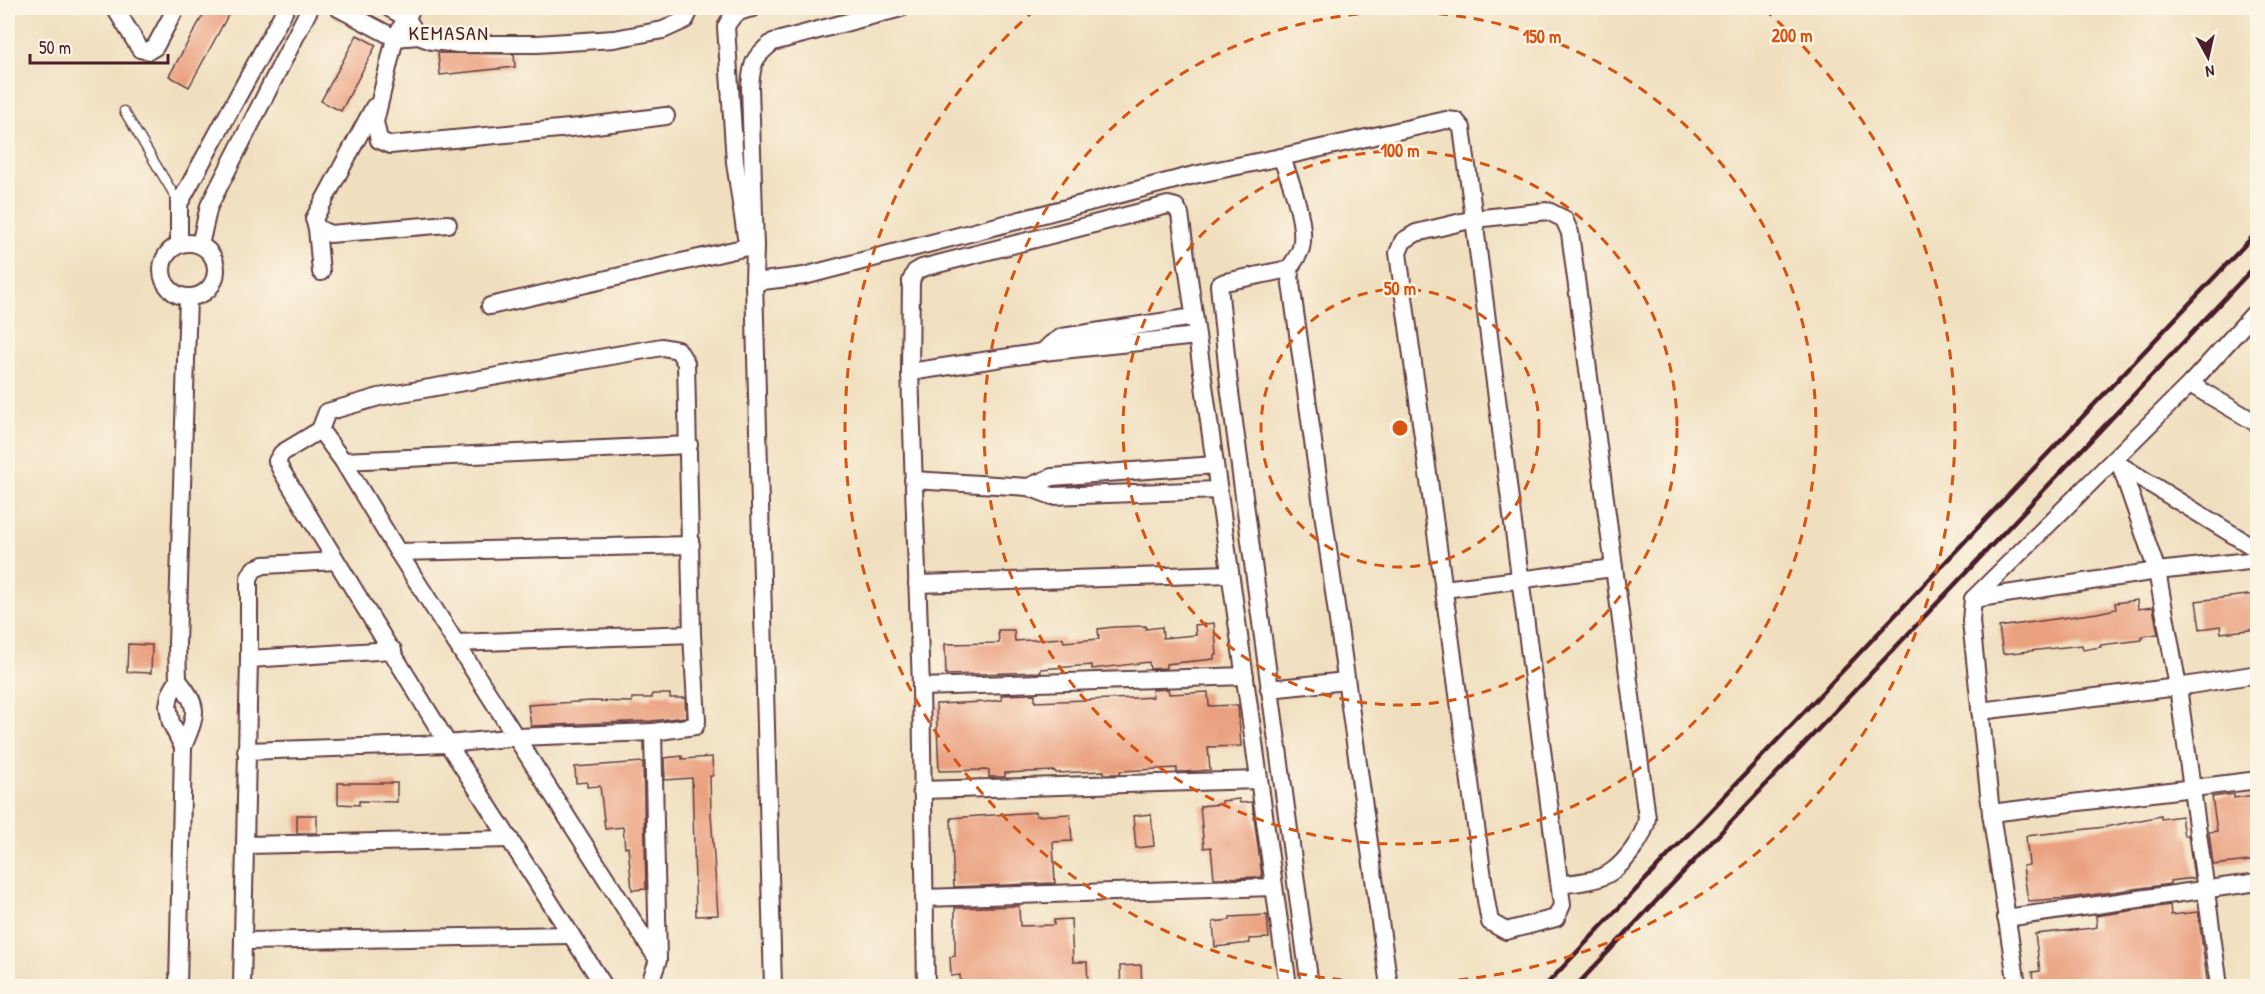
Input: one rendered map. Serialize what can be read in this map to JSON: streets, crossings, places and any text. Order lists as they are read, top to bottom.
{
  "districts": ["KEMASAN"],
  "scale_bar": "50 m",
  "north": "bottom",
  "rings": [
    "200 m",
    "150 m",
    "100 m",
    "50 m"
  ]
}
